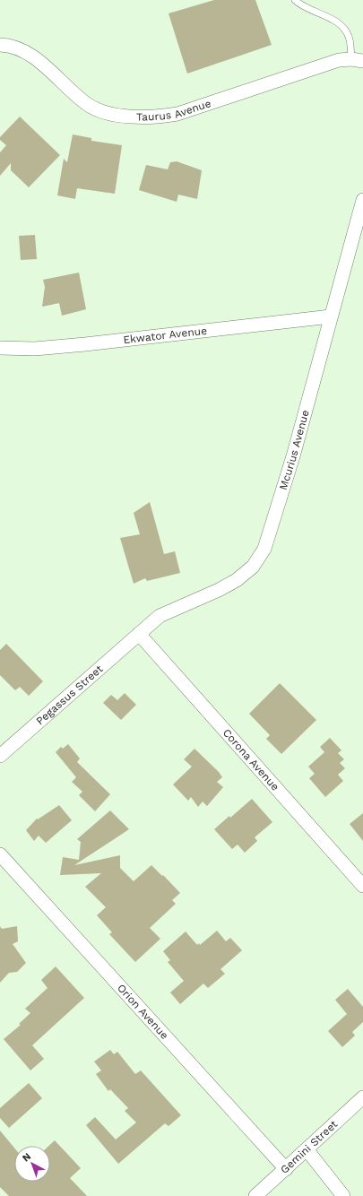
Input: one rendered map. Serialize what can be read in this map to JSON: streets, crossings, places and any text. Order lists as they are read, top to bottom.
{
  "streets": {
    "street": [
      "Taurus Avenue",
      "Ekwator Avenue",
      "Mcurius Avenue",
      "Pegassus Street",
      "Corona Avenue",
      "Orion Avenue",
      "Gemini Street"
    ]
  },
  "crossings": [
    ["Ekwator Avenue", "Mcurius Avenue"],
    ["Mcurius Avenue", "Pegassus Street"],
    ["Mcurius Avenue", "Corona Avenue"],
    ["Pegassus Street", "Corona Avenue"],
    ["Orion Avenue", "Gemini Street"]
  ],
  "north": "top left"
}
